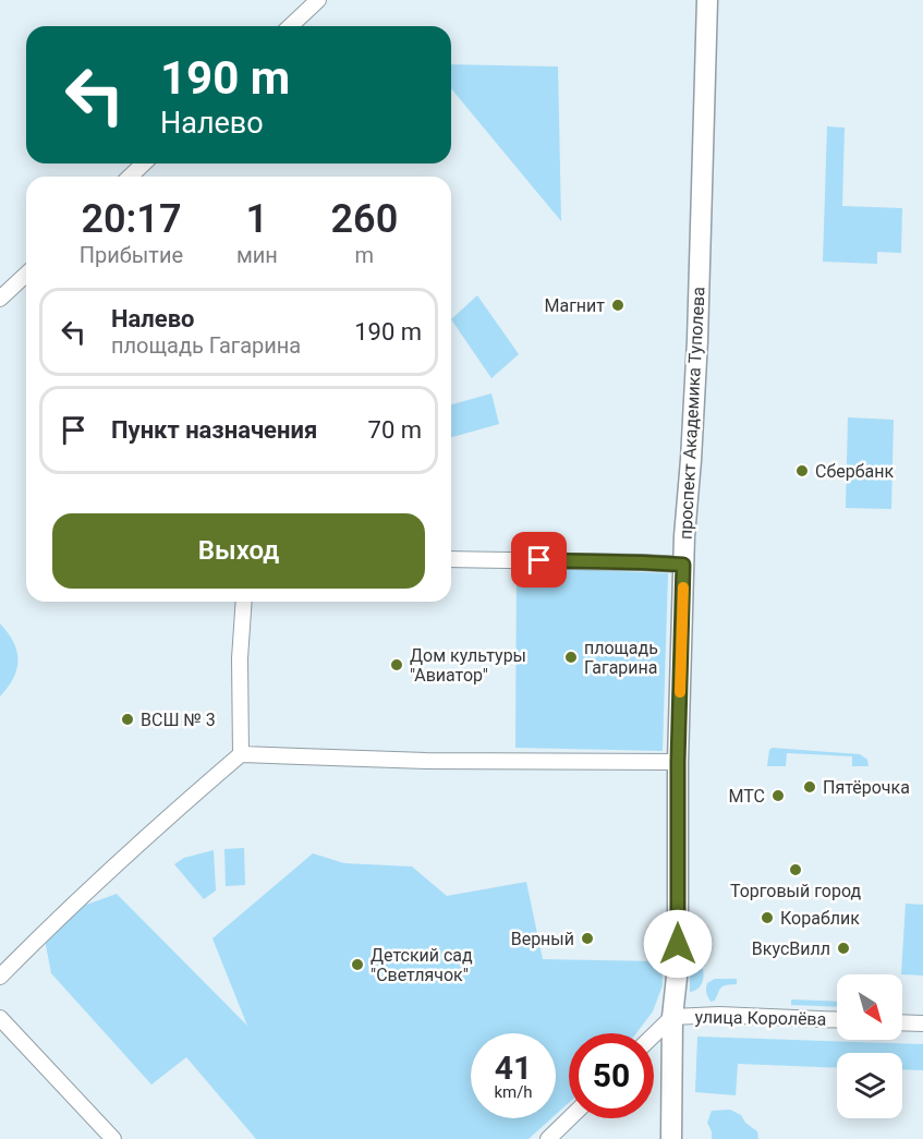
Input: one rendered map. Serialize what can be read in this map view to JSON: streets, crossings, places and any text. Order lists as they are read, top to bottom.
{
  "streets": {
    "main road": ["проспект Академика Туполева"],
    "street": ["улица Королёва"]
  },
  "crossings": [
    ["проспект Академика Туполева", "улица Королёва"]
  ],
  "places": [
    "Магнит",
    "Сбербанк",
    "площадь Гагарина",
    "Дом культуры \"Авиатор\"",
    "ВСШ № 3",
    "Пятёрочка",
    "МТС",
    "Торговый город",
    "Кораблик",
    "Верный",
    "ВкусВилл",
    "Детский сад \"Светлячок\""
  ],
  "north": "bottom right",
  "page": {
    "turn": ["190 m", "Налево"],
    "eta": [
      "20:17",
      "Прибытие",
      "1",
      "мин",
      "260",
      "m"
    ],
    "list": [
      {
        "name": "Налево",
        "note": "площадь Гагарина",
        "value": "190 m"
      },
      {
        "name": "Пункт назначения",
        "value": "70 m"
      }
    ],
    "buttons": "Выход",
    "speed": "41 km/h",
    "limit": "50"
  }
}
